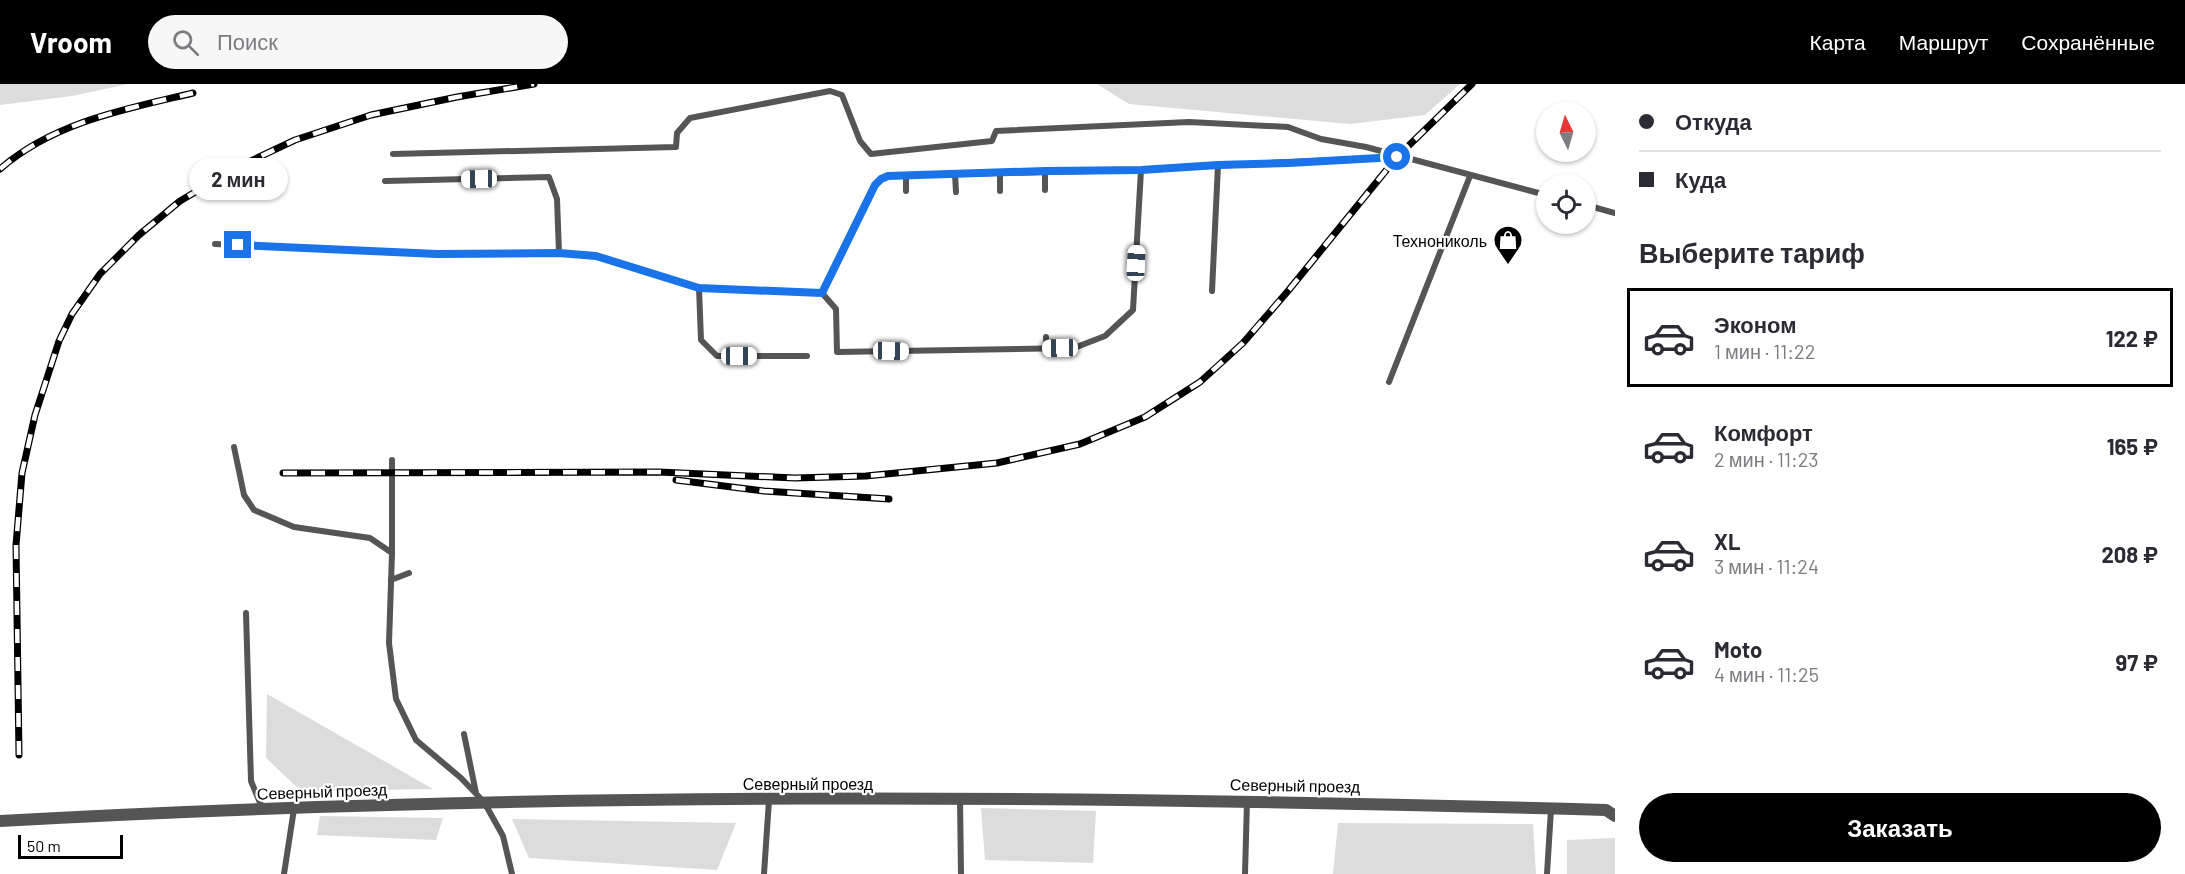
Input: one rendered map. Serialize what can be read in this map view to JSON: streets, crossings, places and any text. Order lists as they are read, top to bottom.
{
  "streets": {
    "street": ["Северный проезд"]
  },
  "places": {
    "shop": ["Технониколь"]
  },
  "scale_bar": "50 m",
  "north": "top",
  "page": {
    "header": "Vroom",
    "search": "Поиск",
    "nav": ["Карта", "Маршрут", "Сохранённые"],
    "banner": ["Откуда", "Куда"],
    "bubble": "2 мин",
    "heading": "Выберите тариф",
    "list": [
      {
        "name": "Эконом",
        "note": "1 мин · 11:22",
        "value": "122 ₽"
      },
      {
        "name": "Комфорт",
        "note": "2 мин · 11:23",
        "value": "165 ₽"
      },
      {
        "name": "XL",
        "note": "3 мин · 11:24",
        "value": "208 ₽"
      },
      {
        "name": "Moto",
        "note": "4 мин · 11:25",
        "value": "97 ₽"
      }
    ],
    "buttons": "Заказать",
    "scale": "50 m"
  }
}
